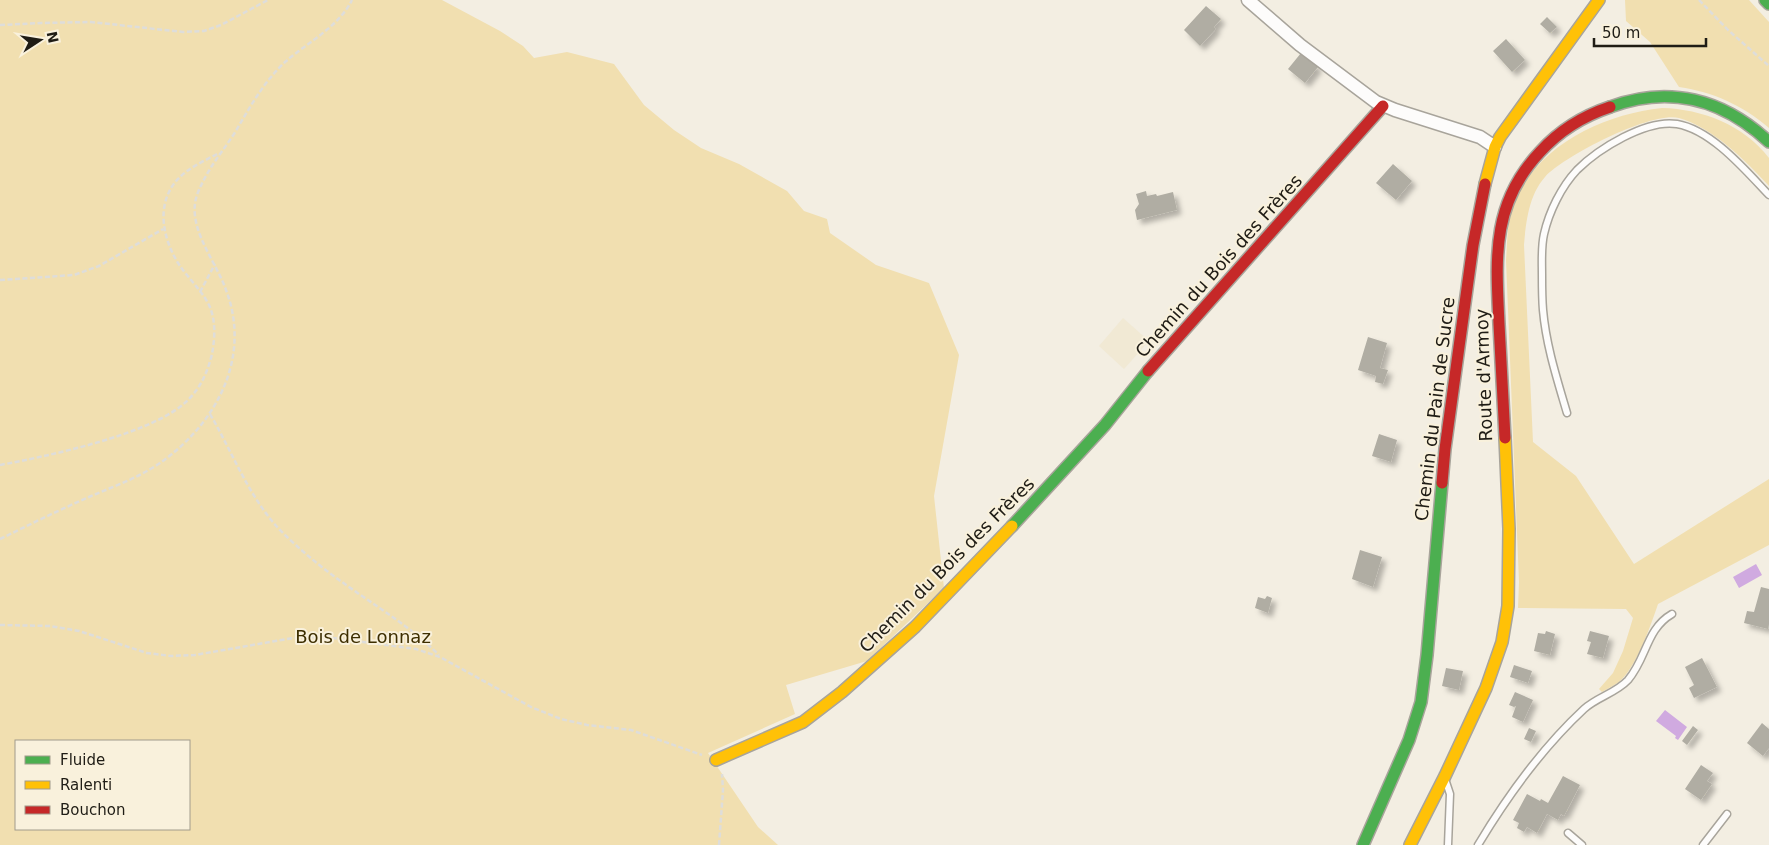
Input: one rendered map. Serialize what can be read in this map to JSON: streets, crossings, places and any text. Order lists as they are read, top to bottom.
{
  "streets": {
    "main road": ["Chemin du Bois des Frères", "Route d'Armoy", "Chemin du Pain de Sucre"]
  },
  "parks": ["Bois de Lonnaz"],
  "legend": ["Fluide", "Ralenti", "Bouchon"],
  "scale_bar": "50 m",
  "north": "right"
}
